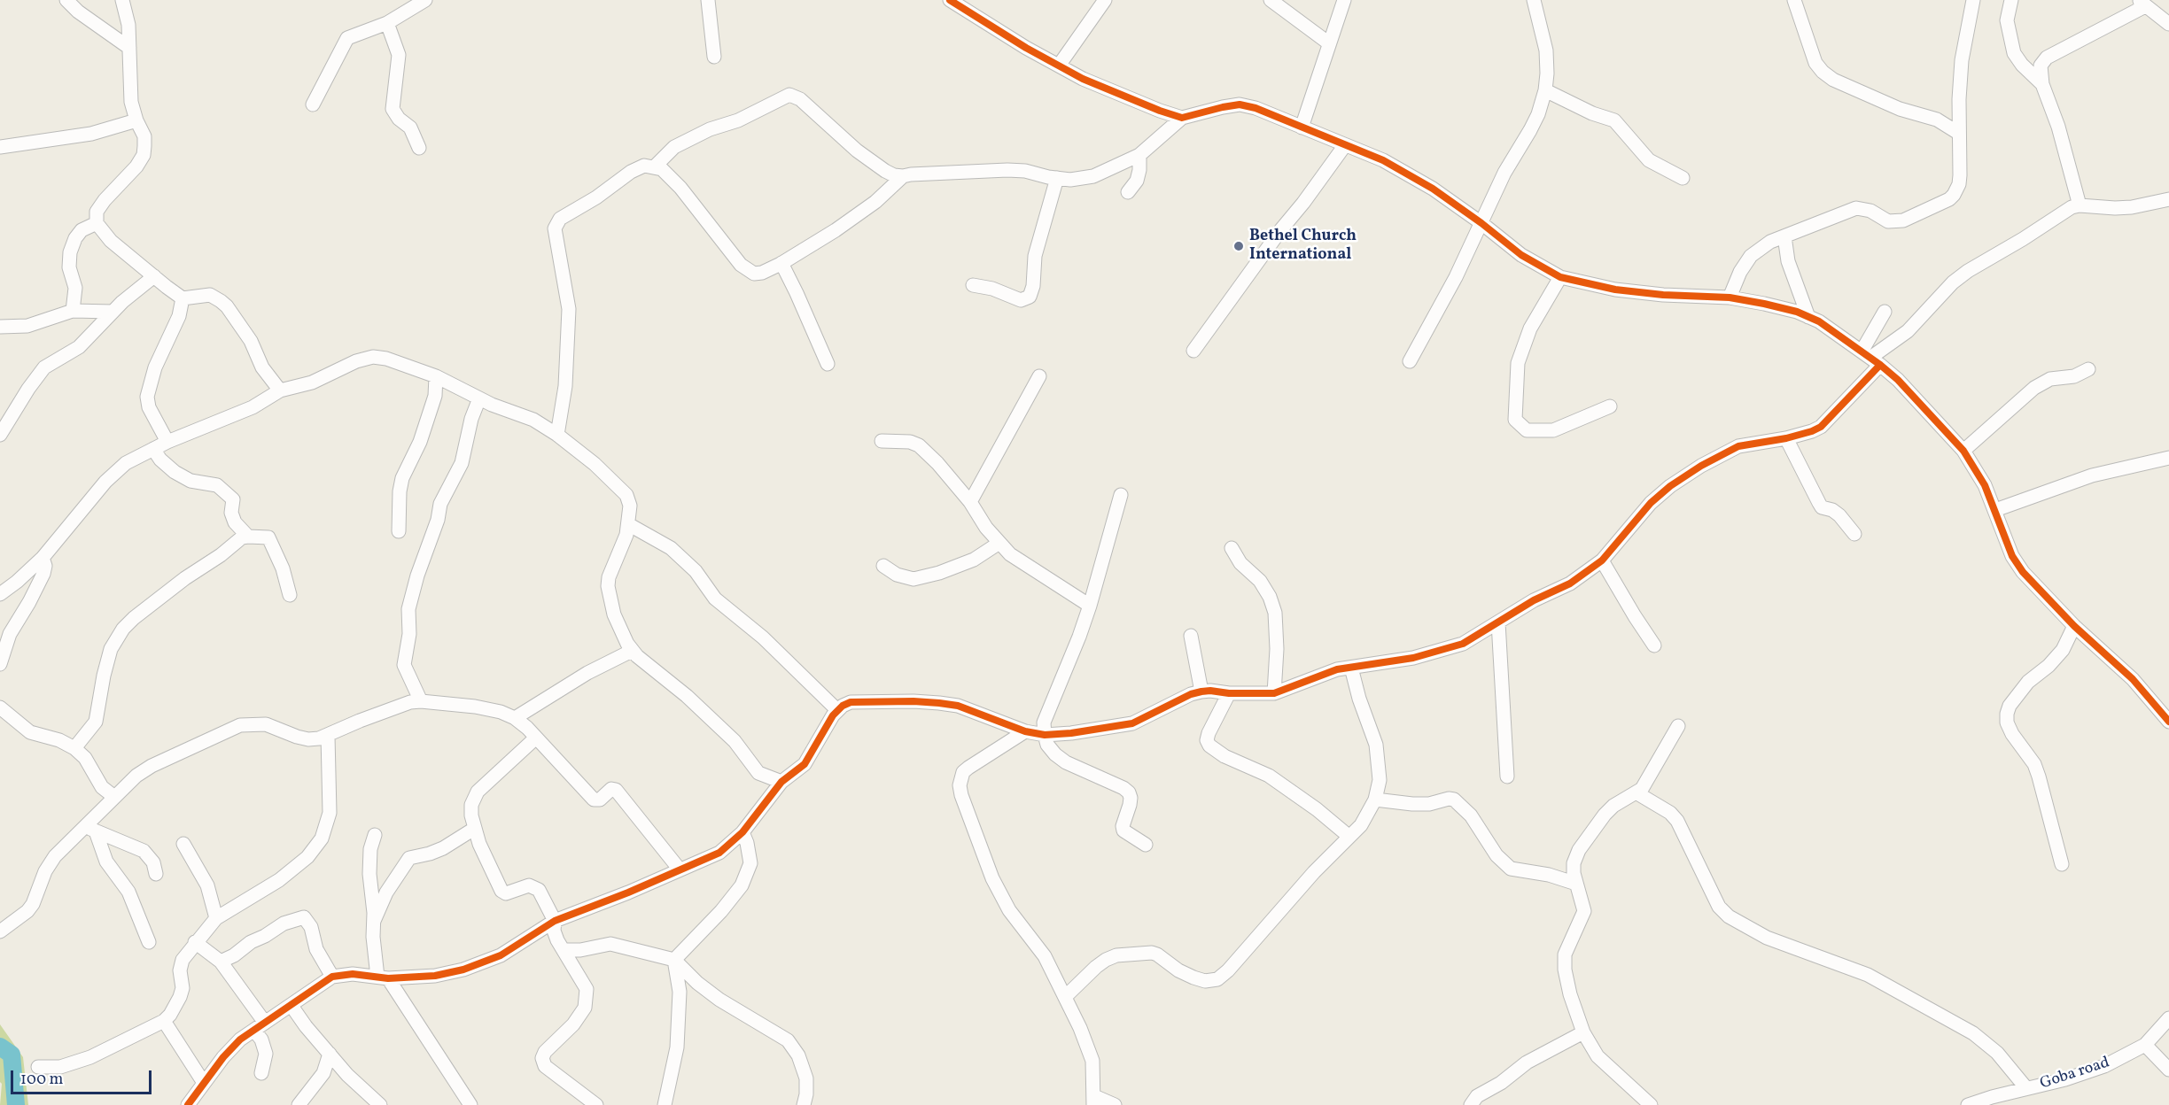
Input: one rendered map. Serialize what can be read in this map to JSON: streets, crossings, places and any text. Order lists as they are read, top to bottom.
{
  "streets": {
    "street": ["Goba road"]
  },
  "places": ["Bethel Church International"],
  "scale_bar": "100 m"
}
